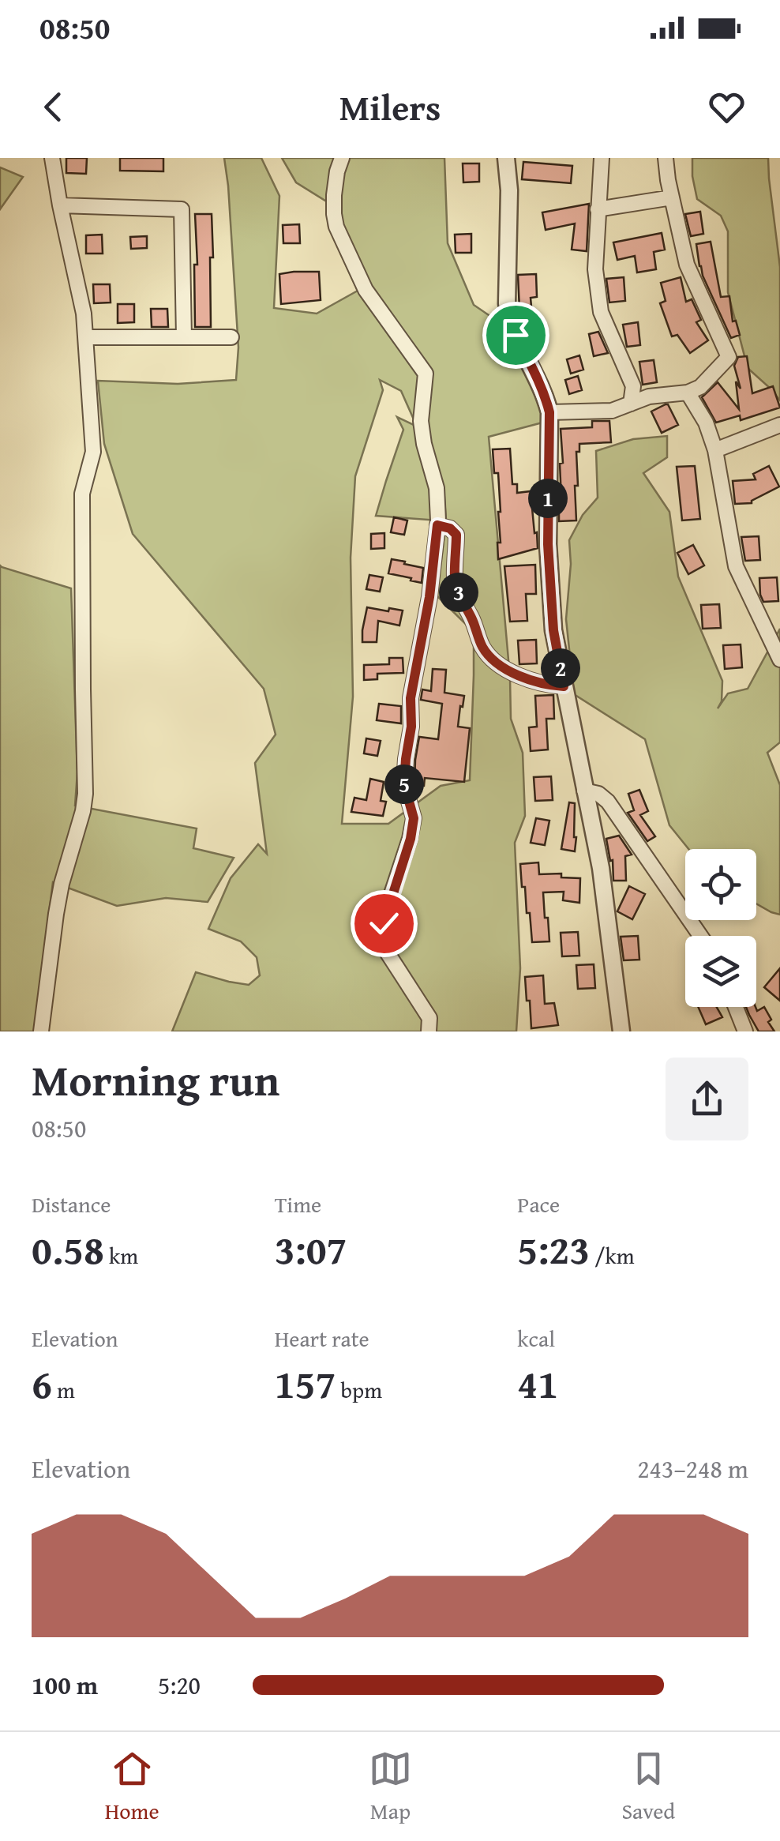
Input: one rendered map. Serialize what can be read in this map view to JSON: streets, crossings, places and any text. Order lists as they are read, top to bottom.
{
  "page": {
    "status": "08:50",
    "header": "Milers",
    "pins": [
      "1",
      "3",
      "2",
      "5"
    ],
    "heading": ["Morning run", "08:50"],
    "stats": [
      ["Distance", "0.58 km"],
      ["Time", "3:07"],
      ["Pace", "5:23 /km"],
      ["Elevation", "6 m"],
      ["Heart rate", "157 bpm"],
      ["kcal", "41"]
    ],
    "chart": ["Elevation", "243–248 m"],
    "list": [
      {
        "name": "100 m",
        "note": "5:20"
      }
    ],
    "tabs": ["Home", "Map", "Saved"]
  }
}
